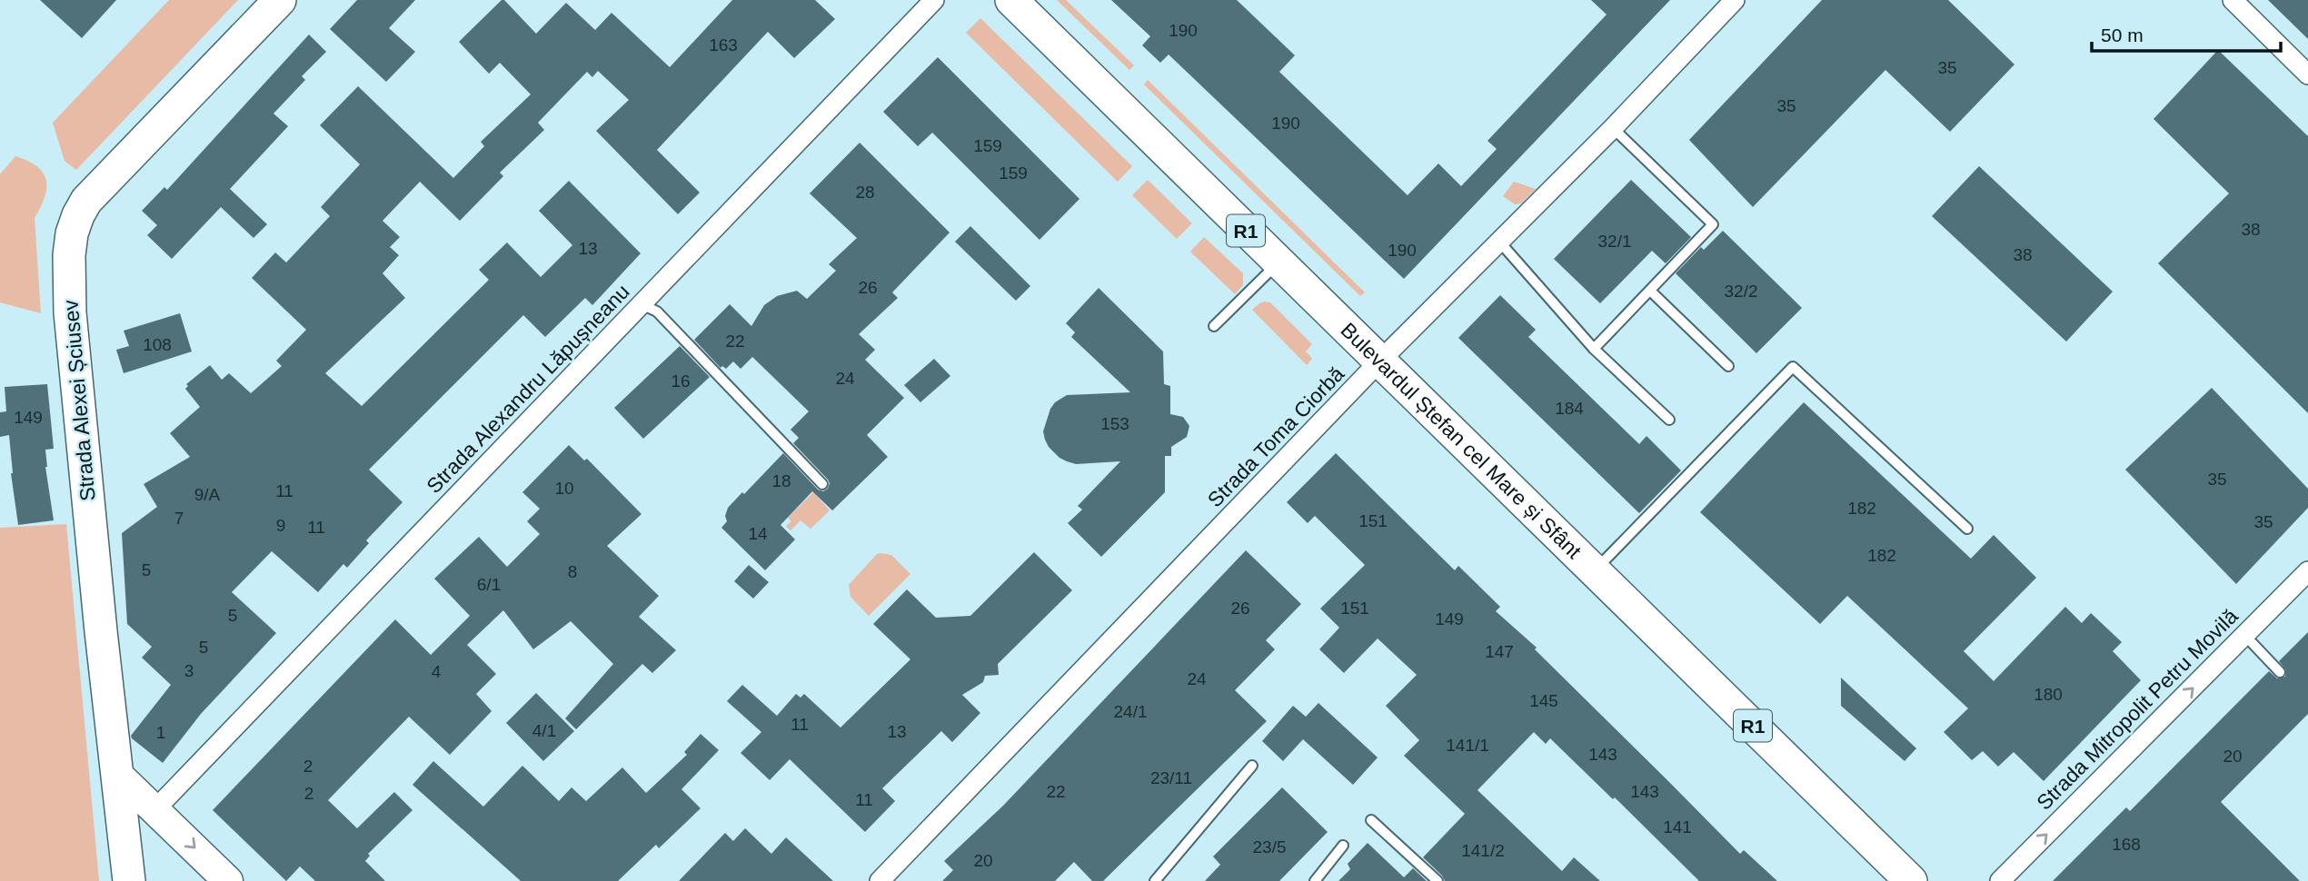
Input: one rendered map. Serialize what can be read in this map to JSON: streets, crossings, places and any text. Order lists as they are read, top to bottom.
{
  "streets": {
    "main road": ["R1", "Strada Alexei Șciusev", "Bulevardul Ștefan cel Mare și Sfânt"],
    "street": ["Strada Alexandru Lăpușneanu", "Strada Toma Ciorbă", "Strada Mitropolit Petru Movilă"]
  },
  "crossings": [
    ["Strada Toma Ciorbă", "Bulevardul Ștefan cel Mare și Sfânt"]
  ],
  "one_way": ["Strada Mitropolit Petru Movilă"],
  "house_numbers": [
    "190",
    "163",
    "35",
    "35",
    "190",
    "159",
    "159",
    "28",
    "38",
    "32/1",
    "13",
    "190",
    "38",
    "26",
    "32/2",
    "22",
    "108",
    "24",
    "16",
    "184",
    "149",
    "153",
    "35",
    "18",
    "10",
    "11",
    "9/A",
    "182",
    "7",
    "151",
    "35",
    "9",
    "11",
    "14",
    "182",
    "5",
    "8",
    "6/1",
    "26",
    "151",
    "5",
    "149",
    "5",
    "147",
    "3",
    "4",
    "24",
    "180",
    "145",
    "24/1",
    "11",
    "4/1",
    "13",
    "1",
    "141/1",
    "143",
    "20",
    "2",
    "23/11",
    "22",
    "143",
    "2",
    "11",
    "141",
    "168",
    "23/5",
    "141/2",
    "20"
  ],
  "scale_bar": "50 m"
}
